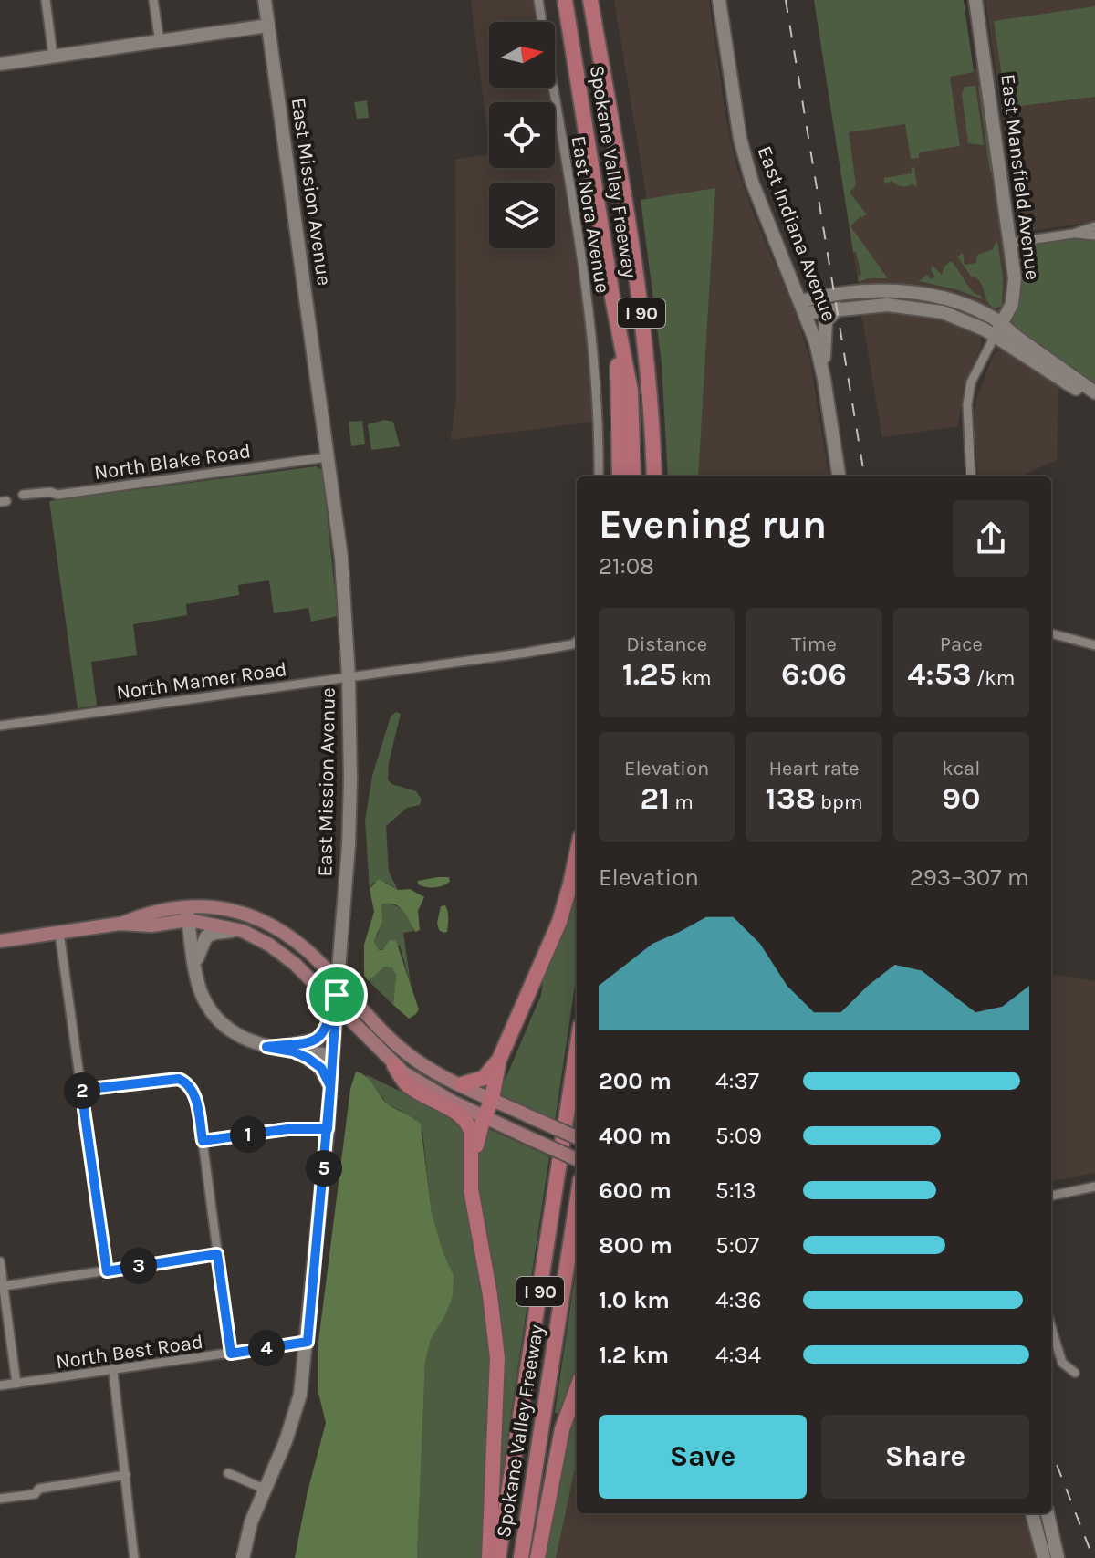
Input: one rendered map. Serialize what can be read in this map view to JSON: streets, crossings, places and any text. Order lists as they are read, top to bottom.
{
  "streets": {
    "highway": ["Spokane Valley Freeway", "I 90"],
    "street": [
      "East Mansfield Avenue",
      "East Mission Avenue",
      "East Nora Avenue",
      "East Indiana Avenue",
      "North Blake Road",
      "North Mamer Road",
      "North Best Road"
    ]
  },
  "crossings": [
    ["East Mission Avenue", "North Blake Road"],
    ["East Mission Avenue", "North Mamer Road"]
  ],
  "north": "right",
  "page": {
    "heading": ["Evening run", "21:08"],
    "stats": [
      ["Distance", "1.25 km"],
      ["Time", "6:06"],
      ["Pace", "4:53 /km"],
      ["Elevation", "21 m"],
      ["Heart rate", "138 bpm"],
      ["kcal", "90"]
    ],
    "chart": ["Elevation", "293–307 m"],
    "list": [
      {
        "name": "200 m",
        "note": "4:37"
      },
      {
        "name": "400 m",
        "note": "5:09"
      },
      {
        "name": "600 m",
        "note": "5:13"
      },
      {
        "name": "800 m",
        "note": "5:07"
      },
      {
        "name": "1.0 km",
        "note": "4:36"
      },
      {
        "name": "1.2 km",
        "note": "4:34"
      }
    ],
    "pins": [
      "2",
      "1",
      "5",
      "3",
      "4"
    ],
    "buttons": ["Save", "Share"]
  }
}
